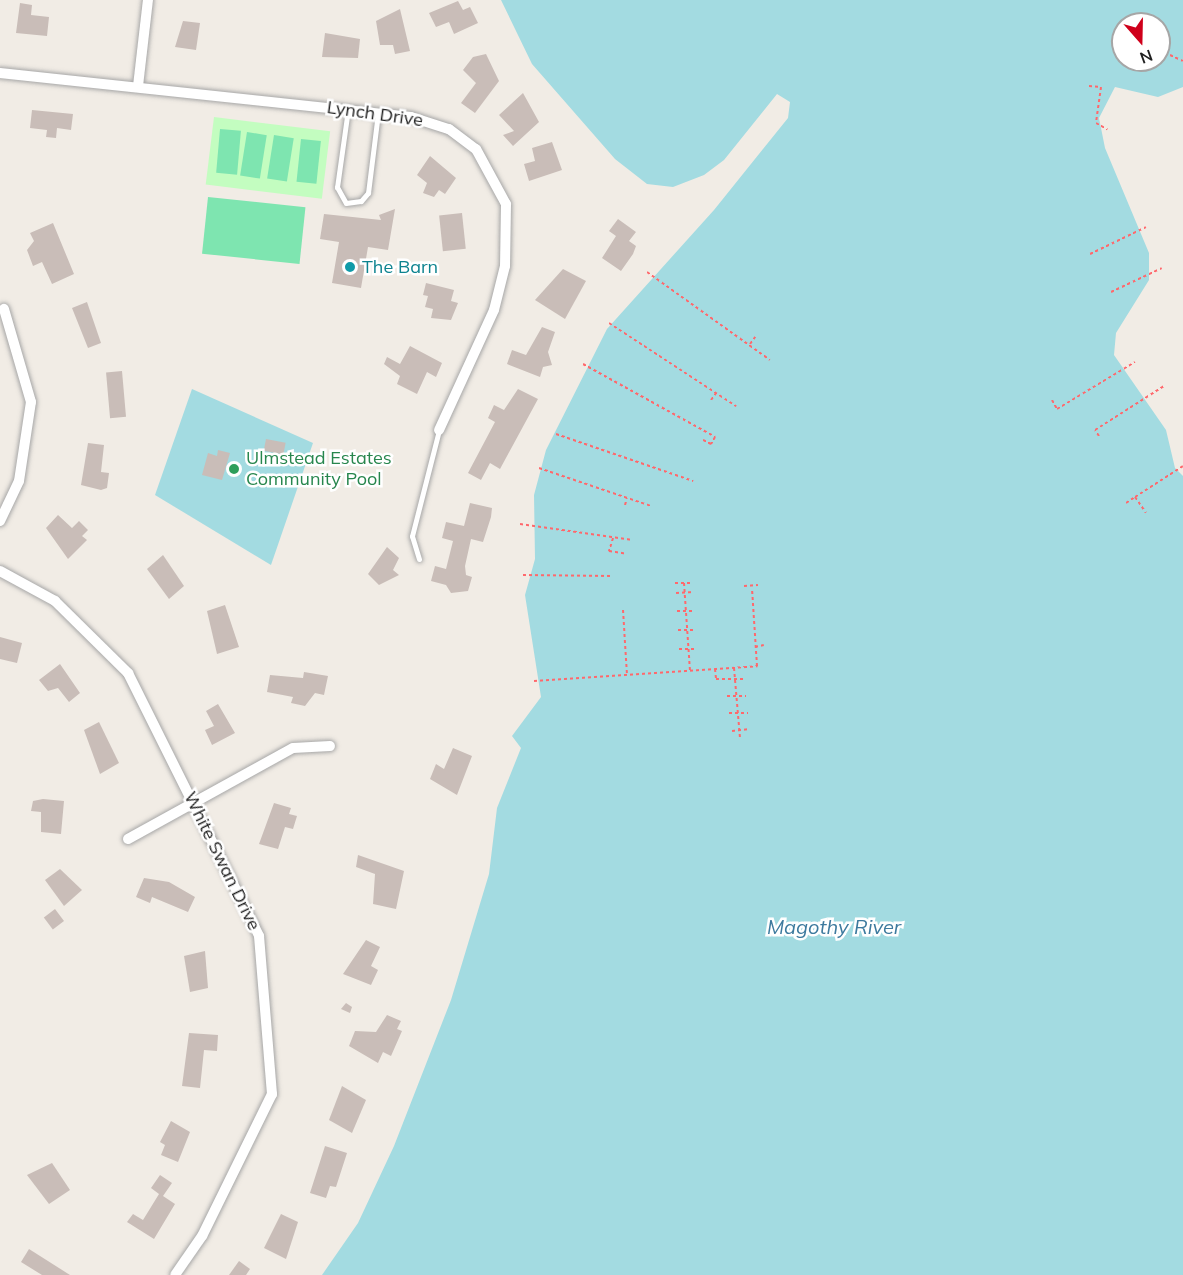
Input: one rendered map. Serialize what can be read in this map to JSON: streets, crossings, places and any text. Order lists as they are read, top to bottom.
{
  "streets": {
    "street": ["Lynch Drive", "White Swan Drive"]
  },
  "water": ["Magothy River"],
  "places": ["The Barn", "Ulmstead Estates Community Pool"],
  "north": "bottom"
}
